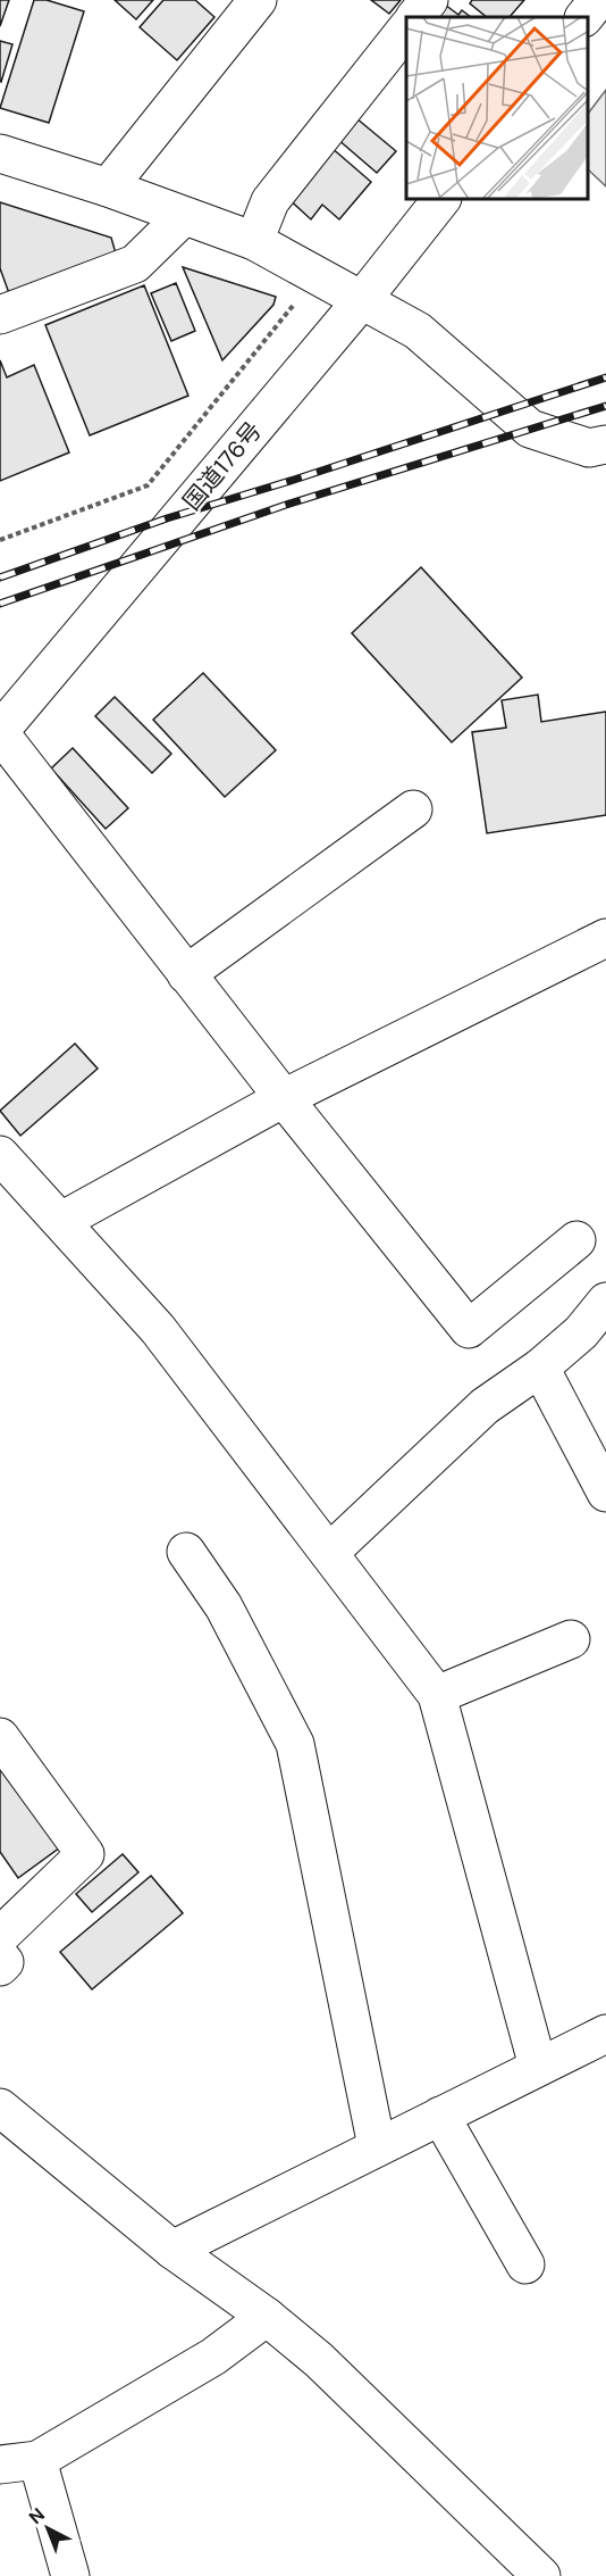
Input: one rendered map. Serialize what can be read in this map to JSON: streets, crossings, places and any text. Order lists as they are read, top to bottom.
{
  "streets": {
    "main road": ["国道176号"]
  },
  "north": "top left"
}
